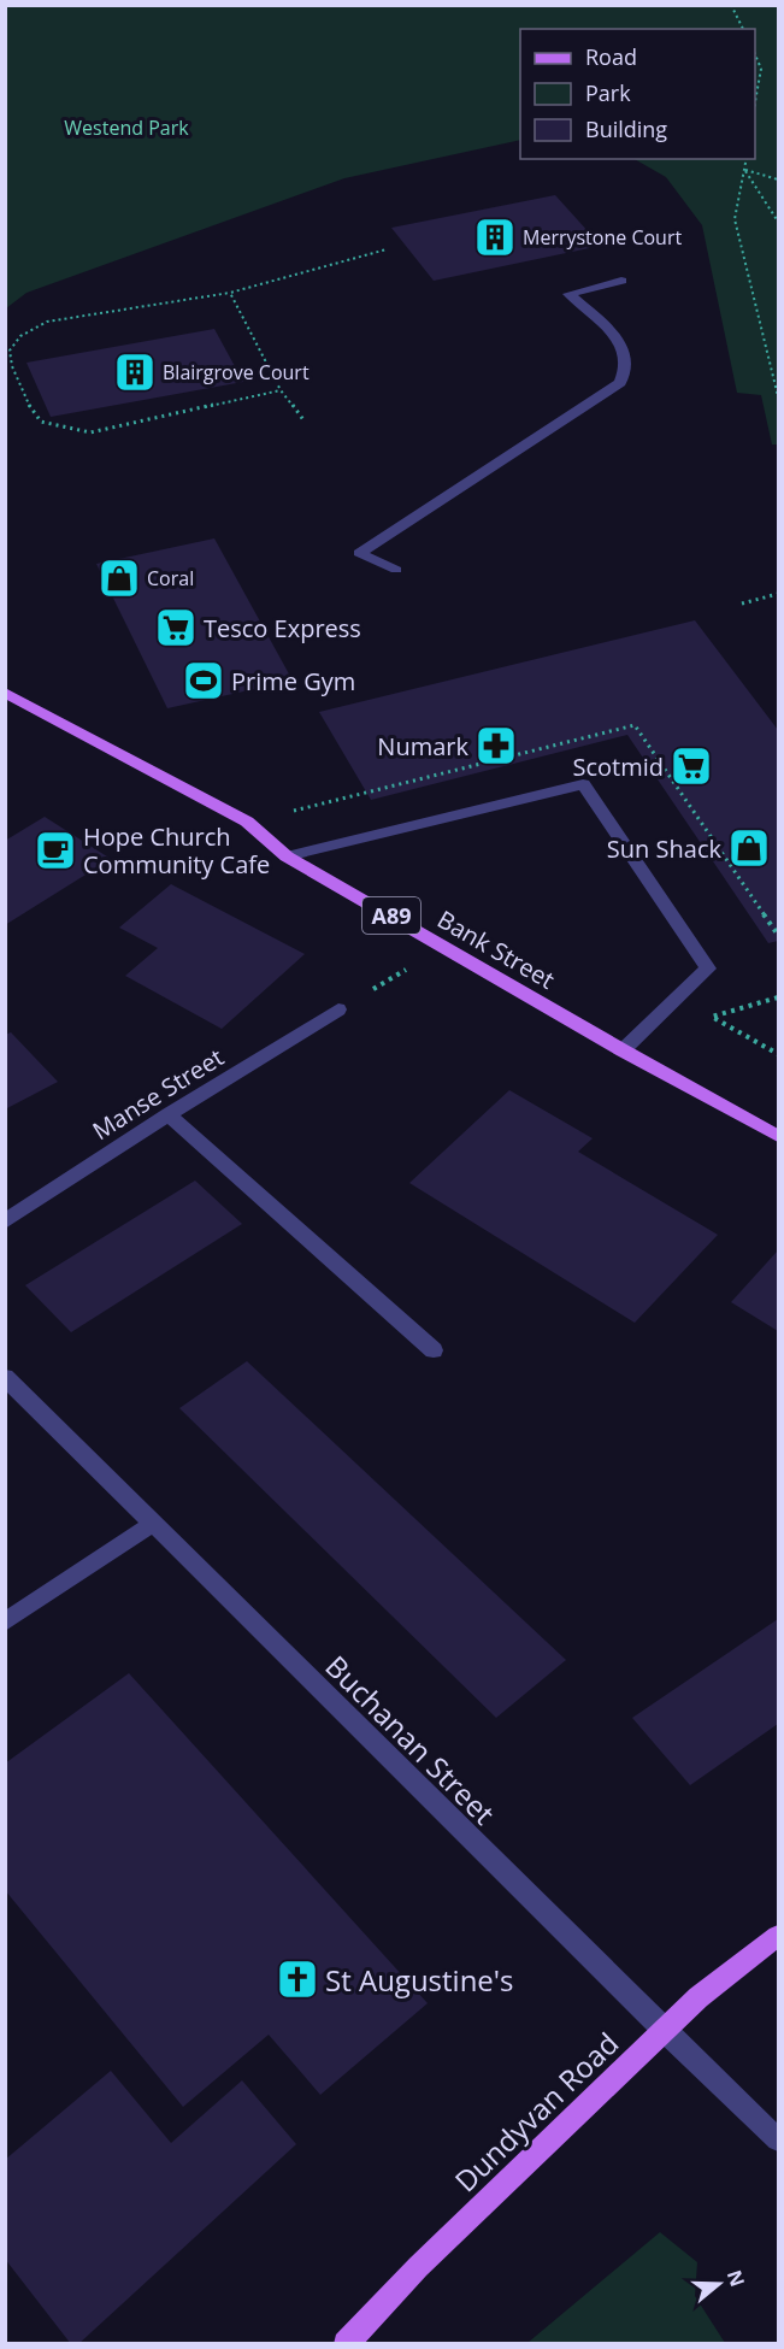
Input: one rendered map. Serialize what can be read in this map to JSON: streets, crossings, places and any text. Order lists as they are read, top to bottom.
{
  "streets": {
    "main road": ["A89", "Bank Street", "Dundyvan Road"],
    "street": ["Manse Street", "Buchanan Street"]
  },
  "crossings": [
    ["Buchanan Street", "Dundyvan Road"]
  ],
  "parks": ["Westend Park"],
  "places": {
    "building": ["Merrystone Court", "Blairgrove Court"],
    "shop": ["Coral", "Sun Shack"],
    "supermarket": ["Tesco Express", "Scotmid"],
    "sports": ["Prime Gym"],
    "pharmacy": ["Numark"],
    "cafe": ["Hope Church Community Cafe"],
    "church": ["St Augustine's"]
  },
  "legend": ["Road", "Park", "Building"],
  "north": "right"
}
